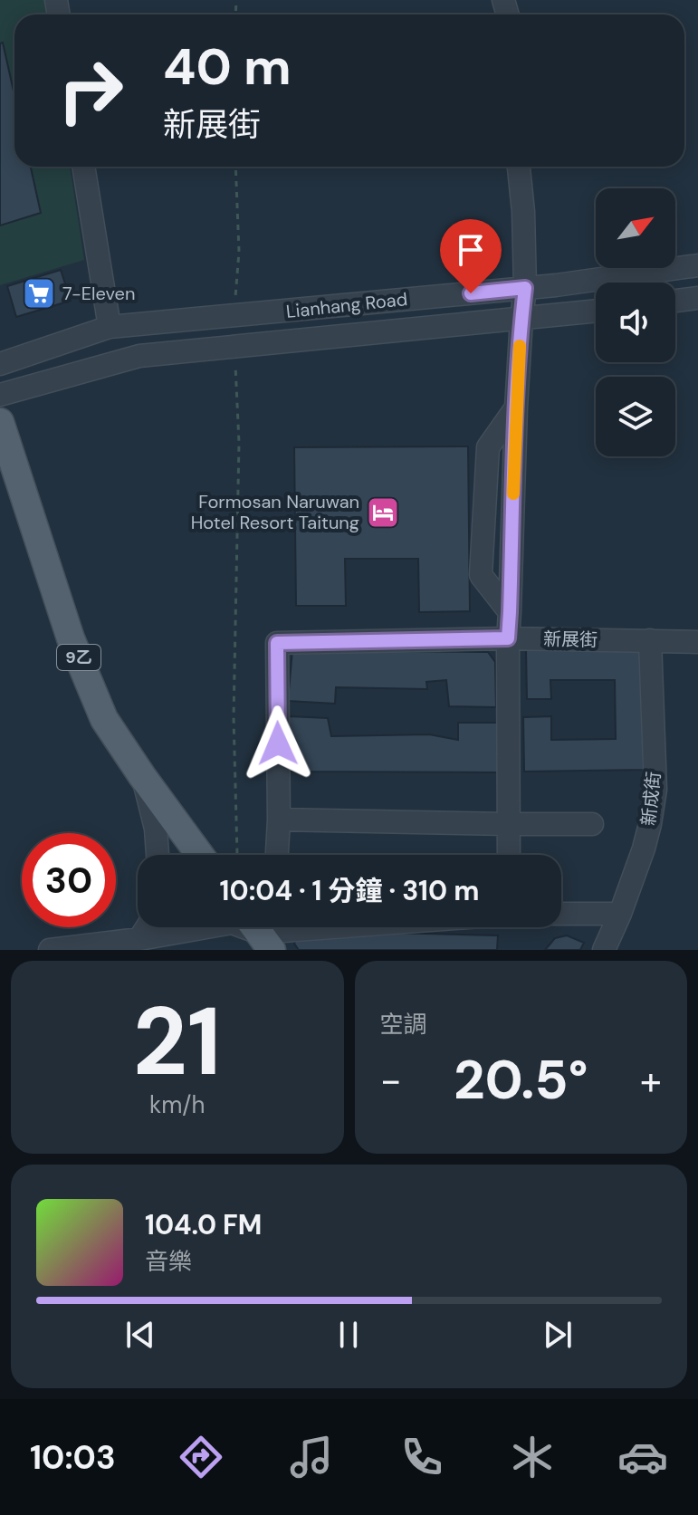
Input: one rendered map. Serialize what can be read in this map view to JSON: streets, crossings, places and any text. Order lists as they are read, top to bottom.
{
  "streets": {
    "main road": ["9乙"],
    "street": ["Lianhang Road", "新展街", "新成街"]
  },
  "crossings": [
    ["新展街", "新成街"]
  ],
  "places": {
    "supermarket": ["7-Eleven"],
    "hotel": ["Formosan Naruwan Hotel Resort Taitung"]
  },
  "north": "top right",
  "page": {
    "turn": ["40 m", "新展街"],
    "limit": "30",
    "trip": "10:04 · 1 分鐘 · 310 m",
    "tile": [
      ["21", "km/h"],
      "空調"
    ],
    "heat": ["−", "20.5°", "+"],
    "song": ["104.0 FM", "音樂"],
    "tabs": "10:03"
  }
}
